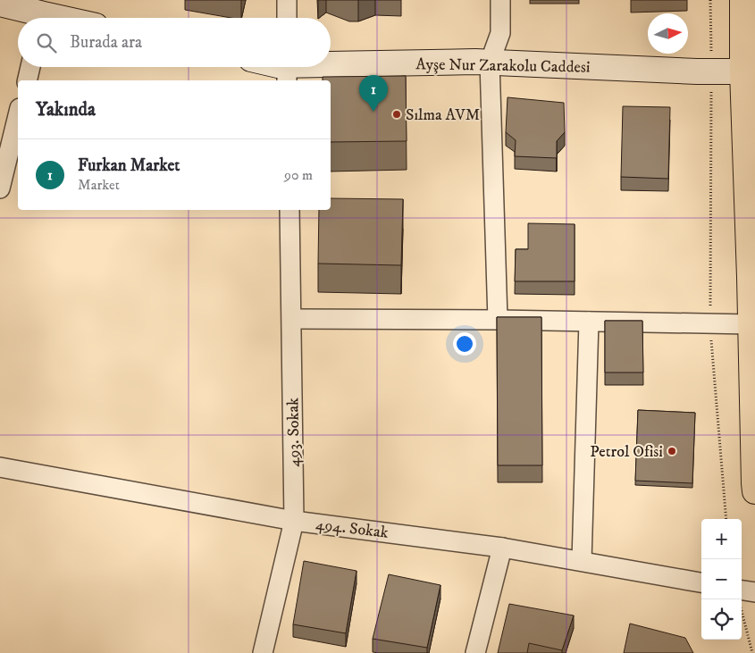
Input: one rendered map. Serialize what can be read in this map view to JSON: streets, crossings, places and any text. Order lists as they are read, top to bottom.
{
  "streets": {
    "street": ["Ayşe Nur Zarakolu Caddesi", "493. Sokak", "494. Sokak"]
  },
  "crossings": [
    ["493. Sokak", "494. Sokak"]
  ],
  "places": ["Sılma AVM", "Petrol Ofisi"],
  "north": "right",
  "page": {
    "search": "Burada ara",
    "pins": "1",
    "heading": "Yakında",
    "list": [
      {
        "mark": "1",
        "name": "Furkan Market",
        "note": "Market",
        "value": "90 m"
      }
    ],
    "map_buttons": ["+", "−"]
  }
}
